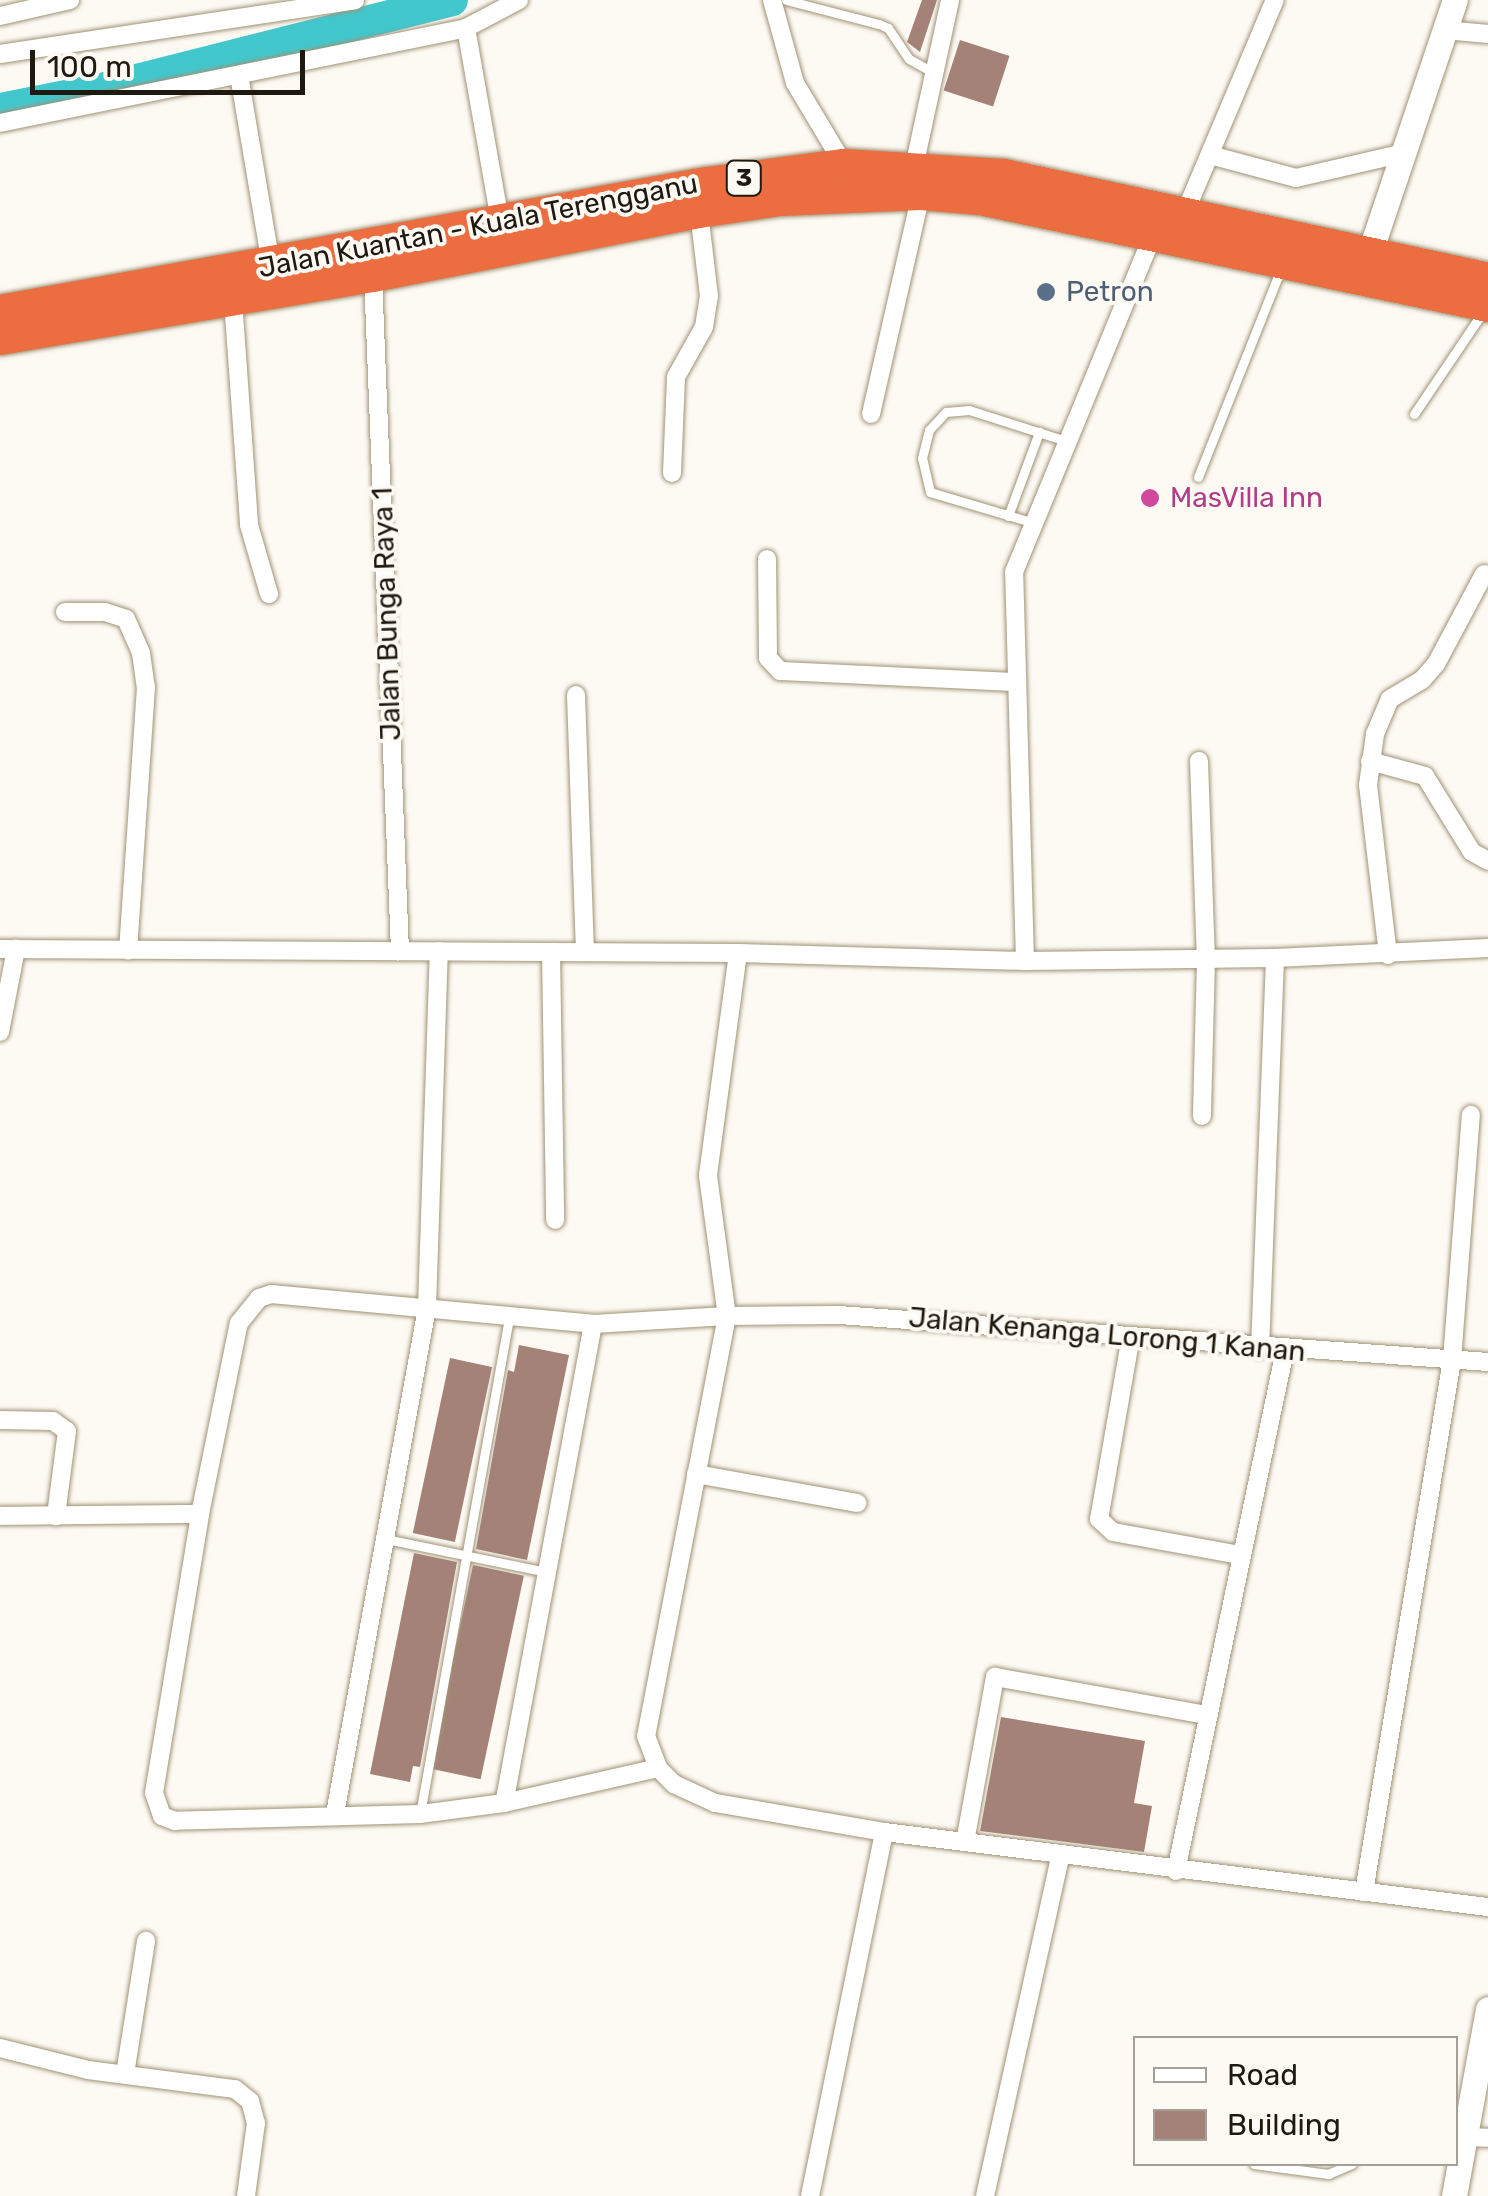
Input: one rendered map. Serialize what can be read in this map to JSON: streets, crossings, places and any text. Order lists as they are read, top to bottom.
{
  "streets": {
    "highway": ["3", "Jalan Kuantan - Kuala Terengganu"],
    "street": ["Jalan Bunga Raya 1", "Jalan Kenanga Lorong 1 Kanan"]
  },
  "crossings": [
    ["Jalan Kuantan - Kuala Terengganu", "Jalan Bunga Raya 1"]
  ],
  "places": ["Petron", "MasVilla Inn"],
  "legend": ["Road", "Building"],
  "scale_bar": "100 m"
}
